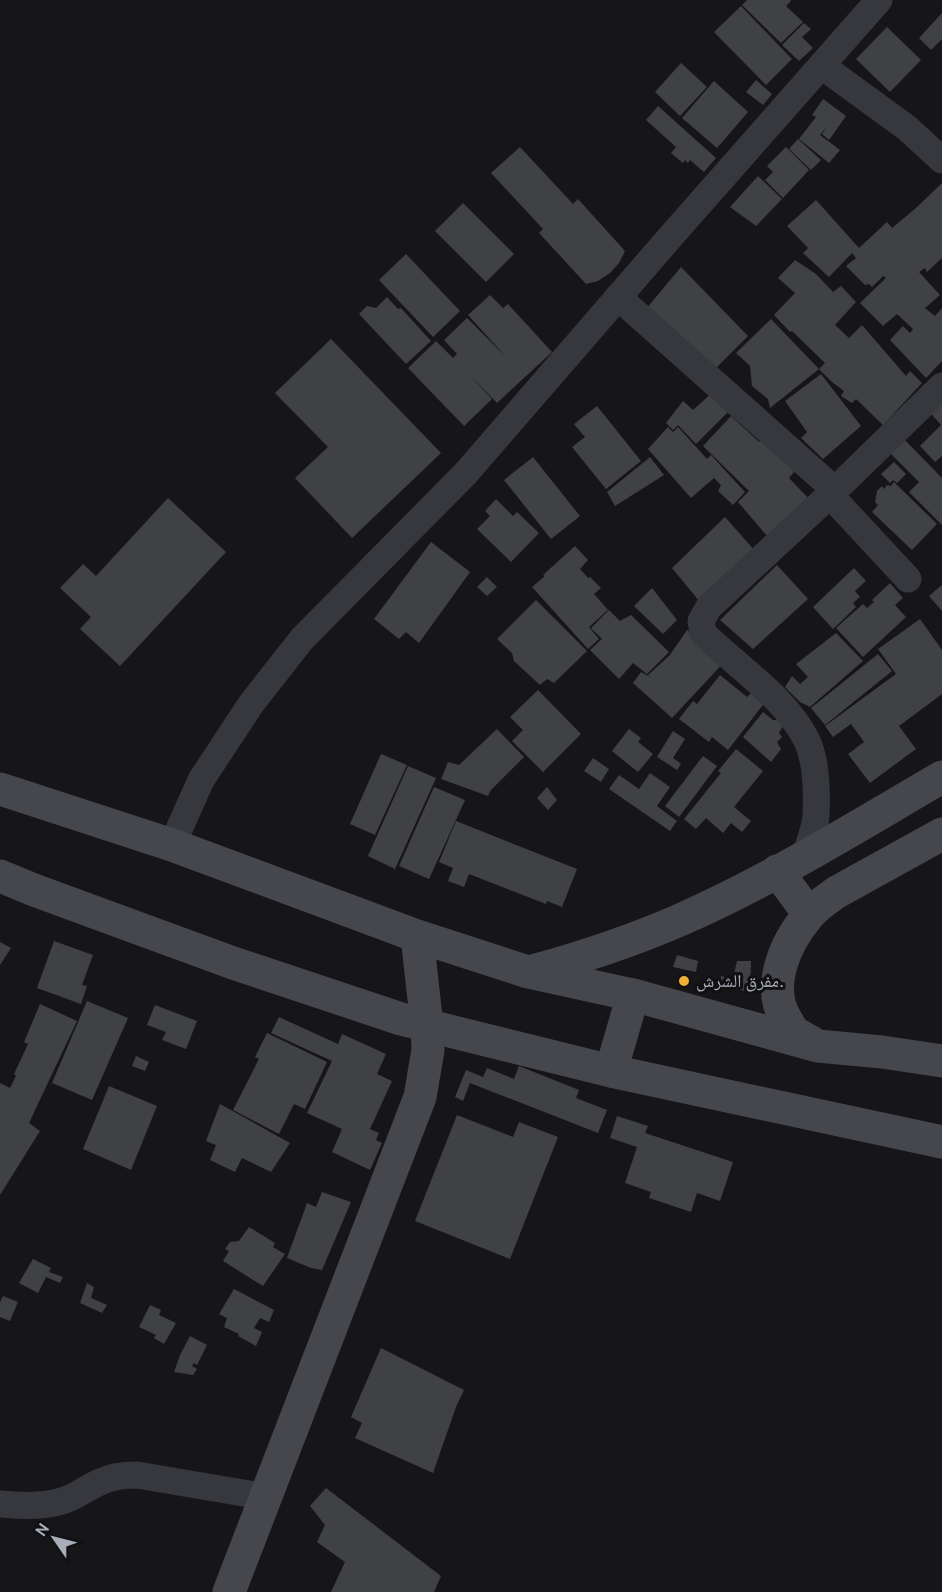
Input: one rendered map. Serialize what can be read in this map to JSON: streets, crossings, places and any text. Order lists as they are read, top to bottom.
{
  "places": ["مفرق الشرش."],
  "north": "top left"
}
